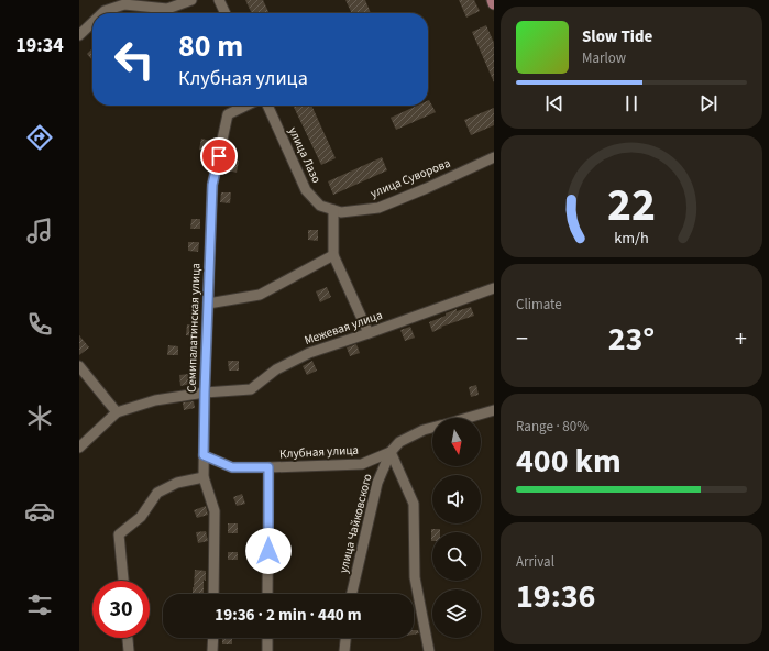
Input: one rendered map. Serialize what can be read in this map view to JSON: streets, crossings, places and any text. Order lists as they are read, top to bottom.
{
  "streets": {
    "street": [
      "улица Лазо",
      "улица Суворова",
      "Семипалатинская улица",
      "Межевая улица",
      "Клубная улица",
      "улица Чайковского"
    ]
  },
  "crossings": [
    ["улица Лазо", "улица Суворова"],
    ["Семипалатинская улица", "Межевая улица"],
    ["Семипалатинская улица", "Клубная улица"],
    ["Клубная улица", "улица Чайковского"]
  ],
  "north": "bottom",
  "page": {
    "tabs": "19:34",
    "turn": ["80 m", "Клубная улица"],
    "song": ["Slow Tide", "Marlow"],
    "tile": [
      "Climate",
      ["Range · 80%", "400 km"],
      ["Arrival", "19:36"]
    ],
    "heat": ["−", "23°", "+"],
    "limit": "30",
    "trip": "19:36 · 2 min · 440 m",
    "gauge": ["22", "km/h"]
  }
}
